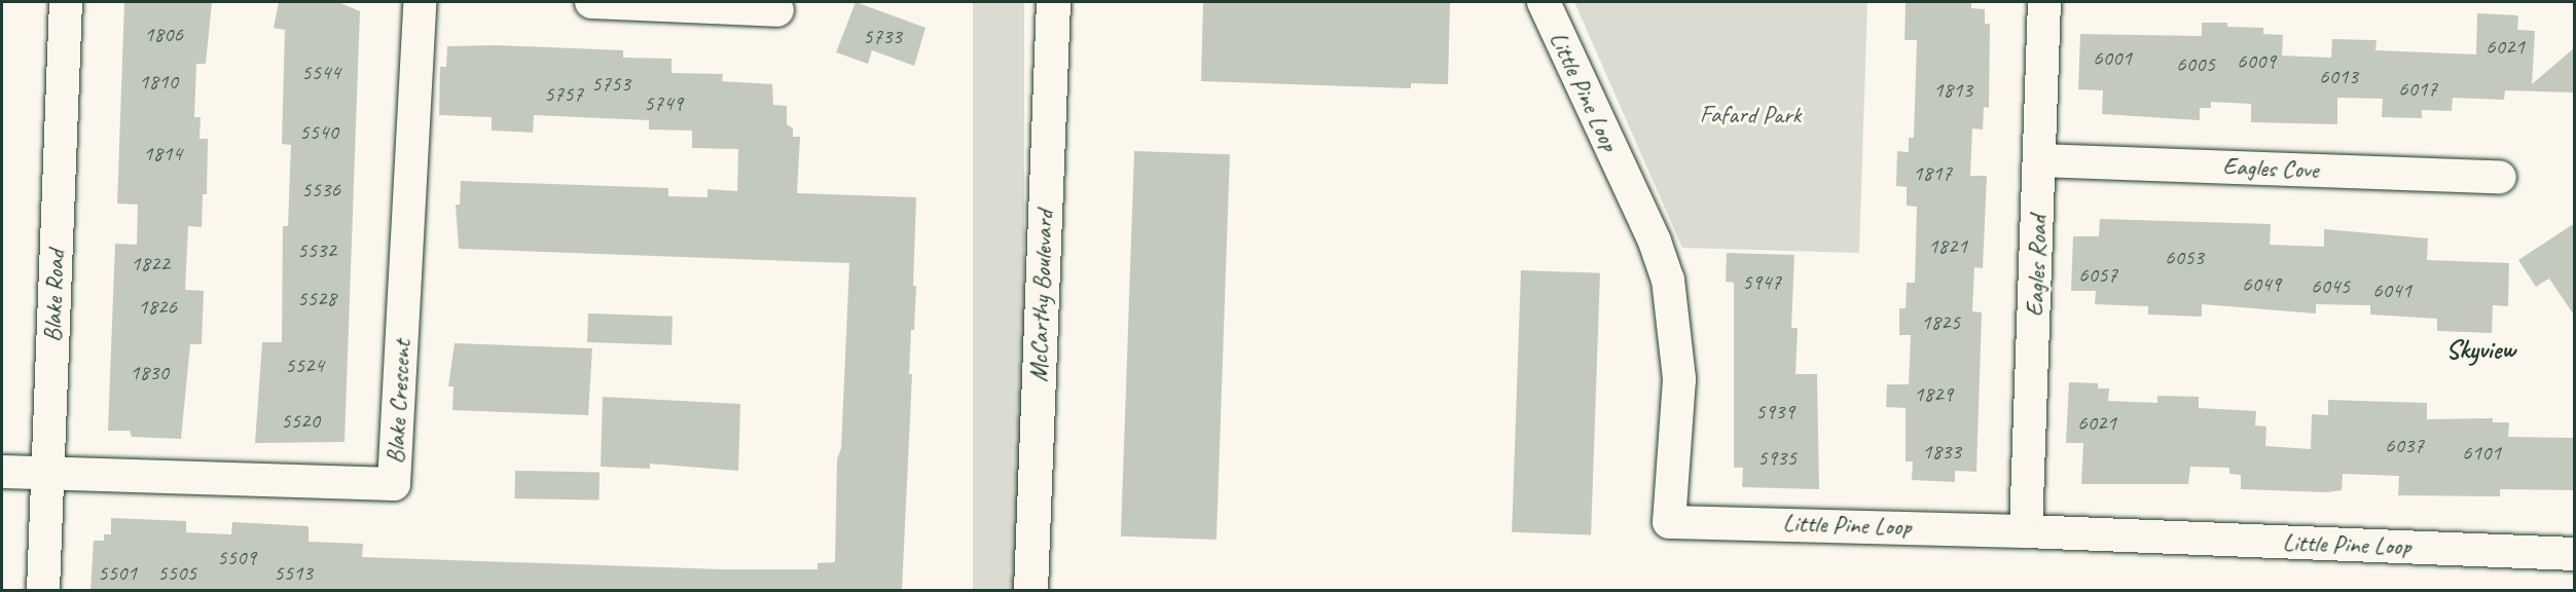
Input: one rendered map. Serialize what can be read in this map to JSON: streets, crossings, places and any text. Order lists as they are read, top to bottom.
{
  "streets": {
    "main road": ["McCarthy Boulevard"],
    "street": [
      "Little Pine Loop",
      "Eagles Cove",
      "Eagles Road",
      "Blake Road",
      "Blake Crescent"
    ]
  },
  "crossings": [
    ["Little Pine Loop", "Eagles Road"],
    ["Eagles Cove", "Eagles Road"],
    ["Blake Road", "Blake Crescent"]
  ],
  "districts": ["Skyview"],
  "parks": ["Fafard Park"],
  "house_numbers": [
    "1806",
    "5733",
    "6021",
    "6001",
    "6009",
    "6005",
    "5544",
    "6013",
    "1810",
    "5753",
    "6017",
    "1813",
    "5757",
    "5749",
    "5540",
    "1814",
    "1817",
    "5536",
    "1821",
    "5532",
    "6053",
    "1822",
    "6057",
    "5947",
    "6049",
    "6045",
    "6041",
    "5528",
    "1826",
    "1825",
    "5524",
    "1830",
    "1829",
    "5939",
    "5520",
    "6021",
    "6037",
    "1833",
    "6101",
    "5935",
    "5509",
    "5501",
    "5505",
    "5513"
  ]
}
